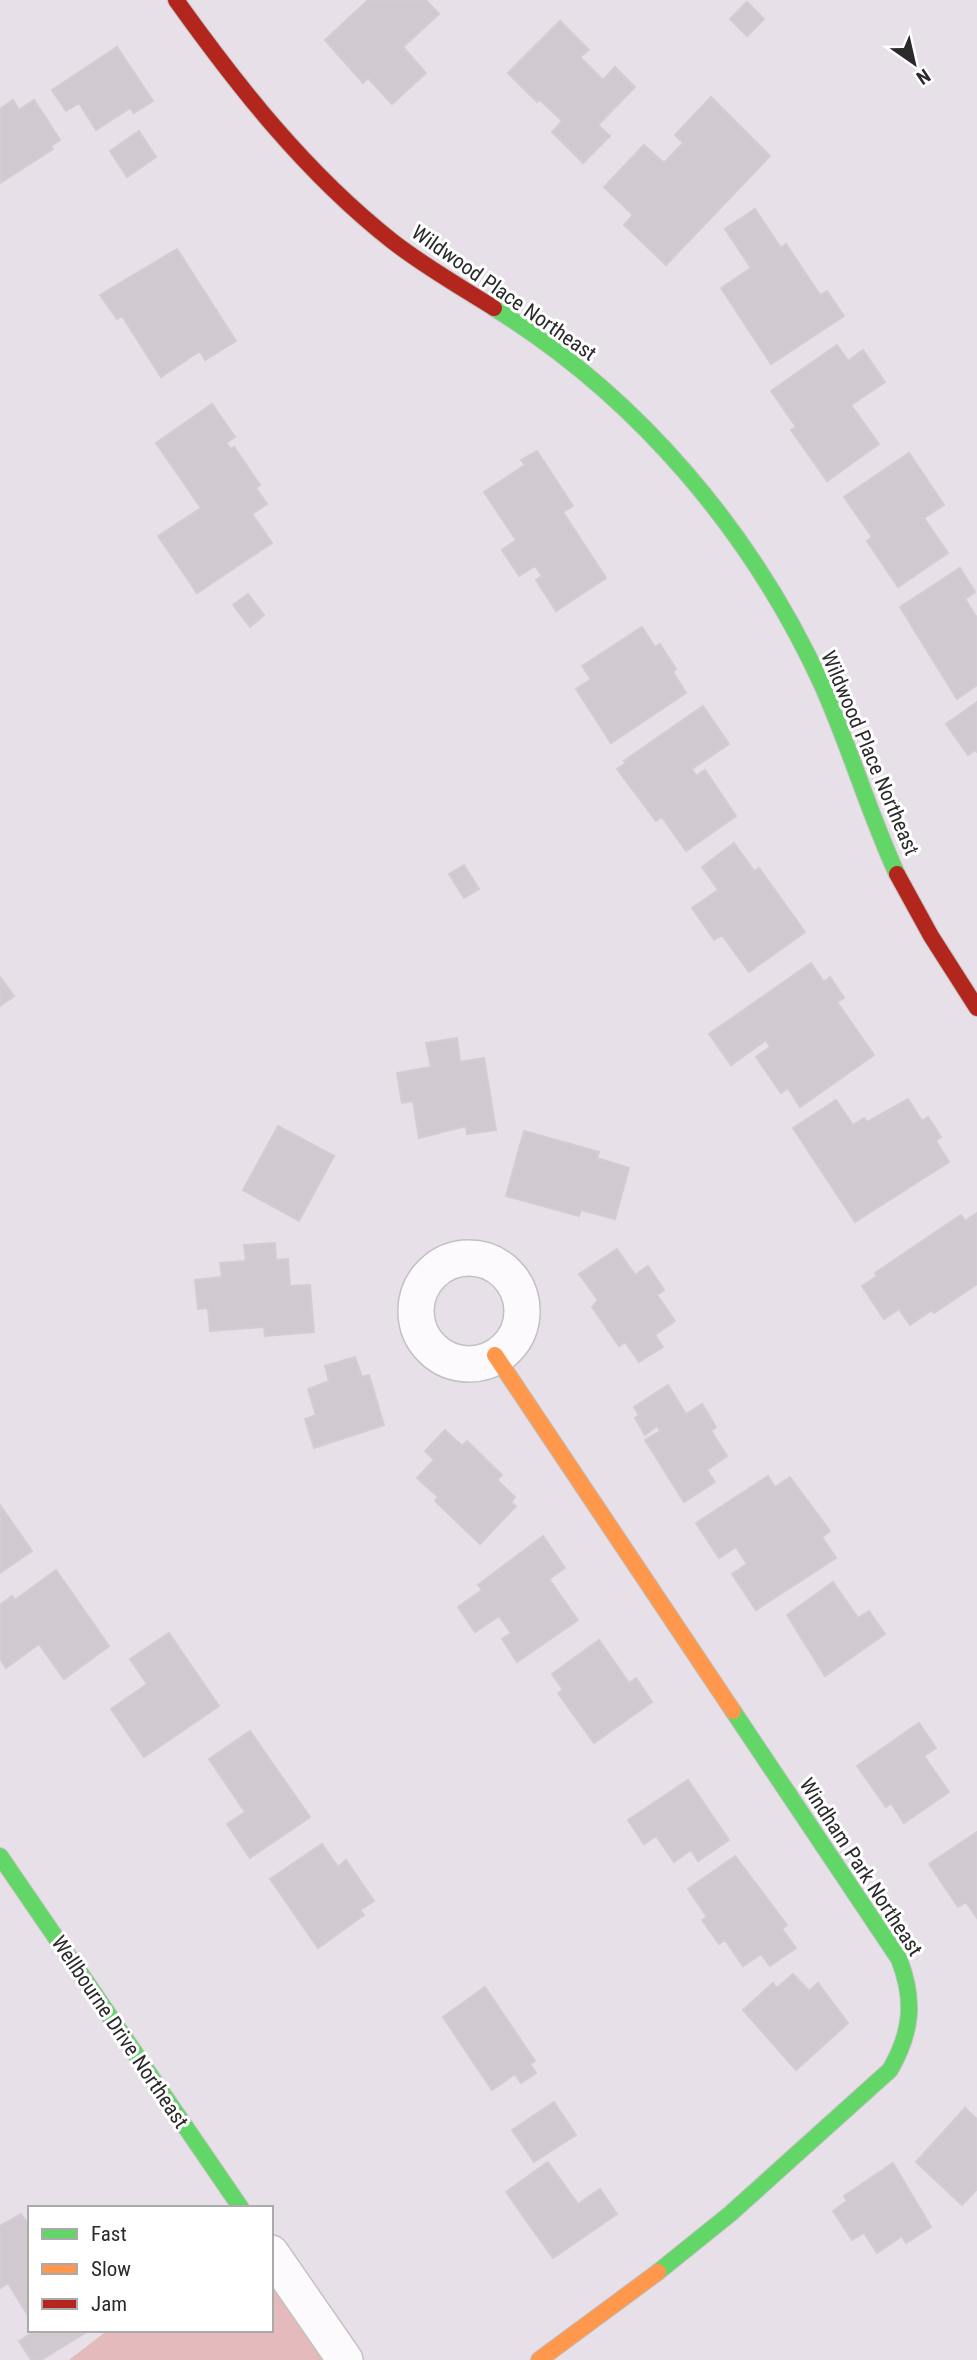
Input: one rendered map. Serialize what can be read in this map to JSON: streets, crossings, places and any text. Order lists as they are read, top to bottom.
{
  "streets": {
    "street": ["Wildwood Place Northeast", "Windham Park Northeast", "Wellbourne Drive Northeast"]
  },
  "legend": ["Fast", "Slow", "Jam"],
  "north": "bottom right"
}
